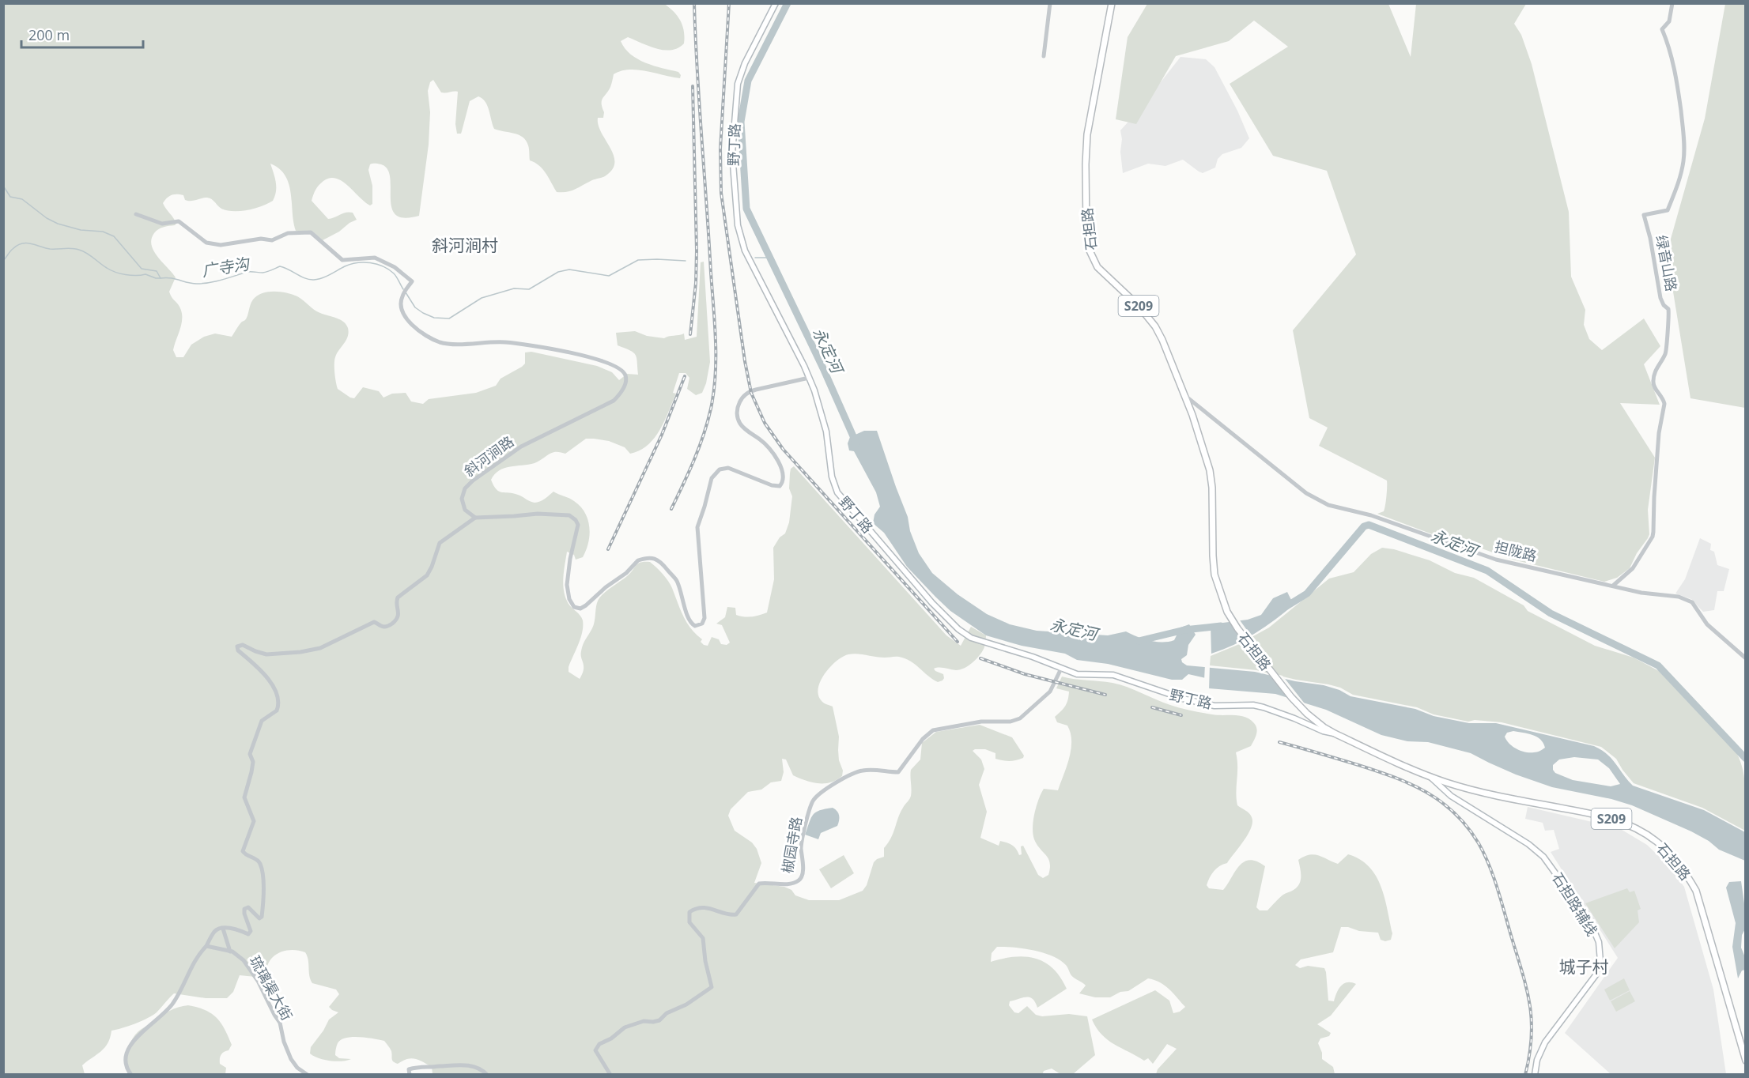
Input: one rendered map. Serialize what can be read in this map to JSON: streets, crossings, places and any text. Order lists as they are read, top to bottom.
{
  "streets": {
    "main road": [
      "野丁路",
      "石担路",
      "S209",
      "石担路辅线"
    ],
    "street": [
      "绿音山路",
      "斜河涧路",
      "担陇路",
      "椒园寺路",
      "琉璃渠大街"
    ]
  },
  "crossings": [
    ["野丁路", "石担路"],
    ["野丁路", "椒园寺路"],
    ["石担路", "担陇路"],
    ["石担路", "石担路辅线"],
    ["绿音山路", "担陇路"]
  ],
  "districts": ["斜河涧村", "城子村"],
  "water": ["广寺沟", "永定河"],
  "scale_bar": "200 m"
}
